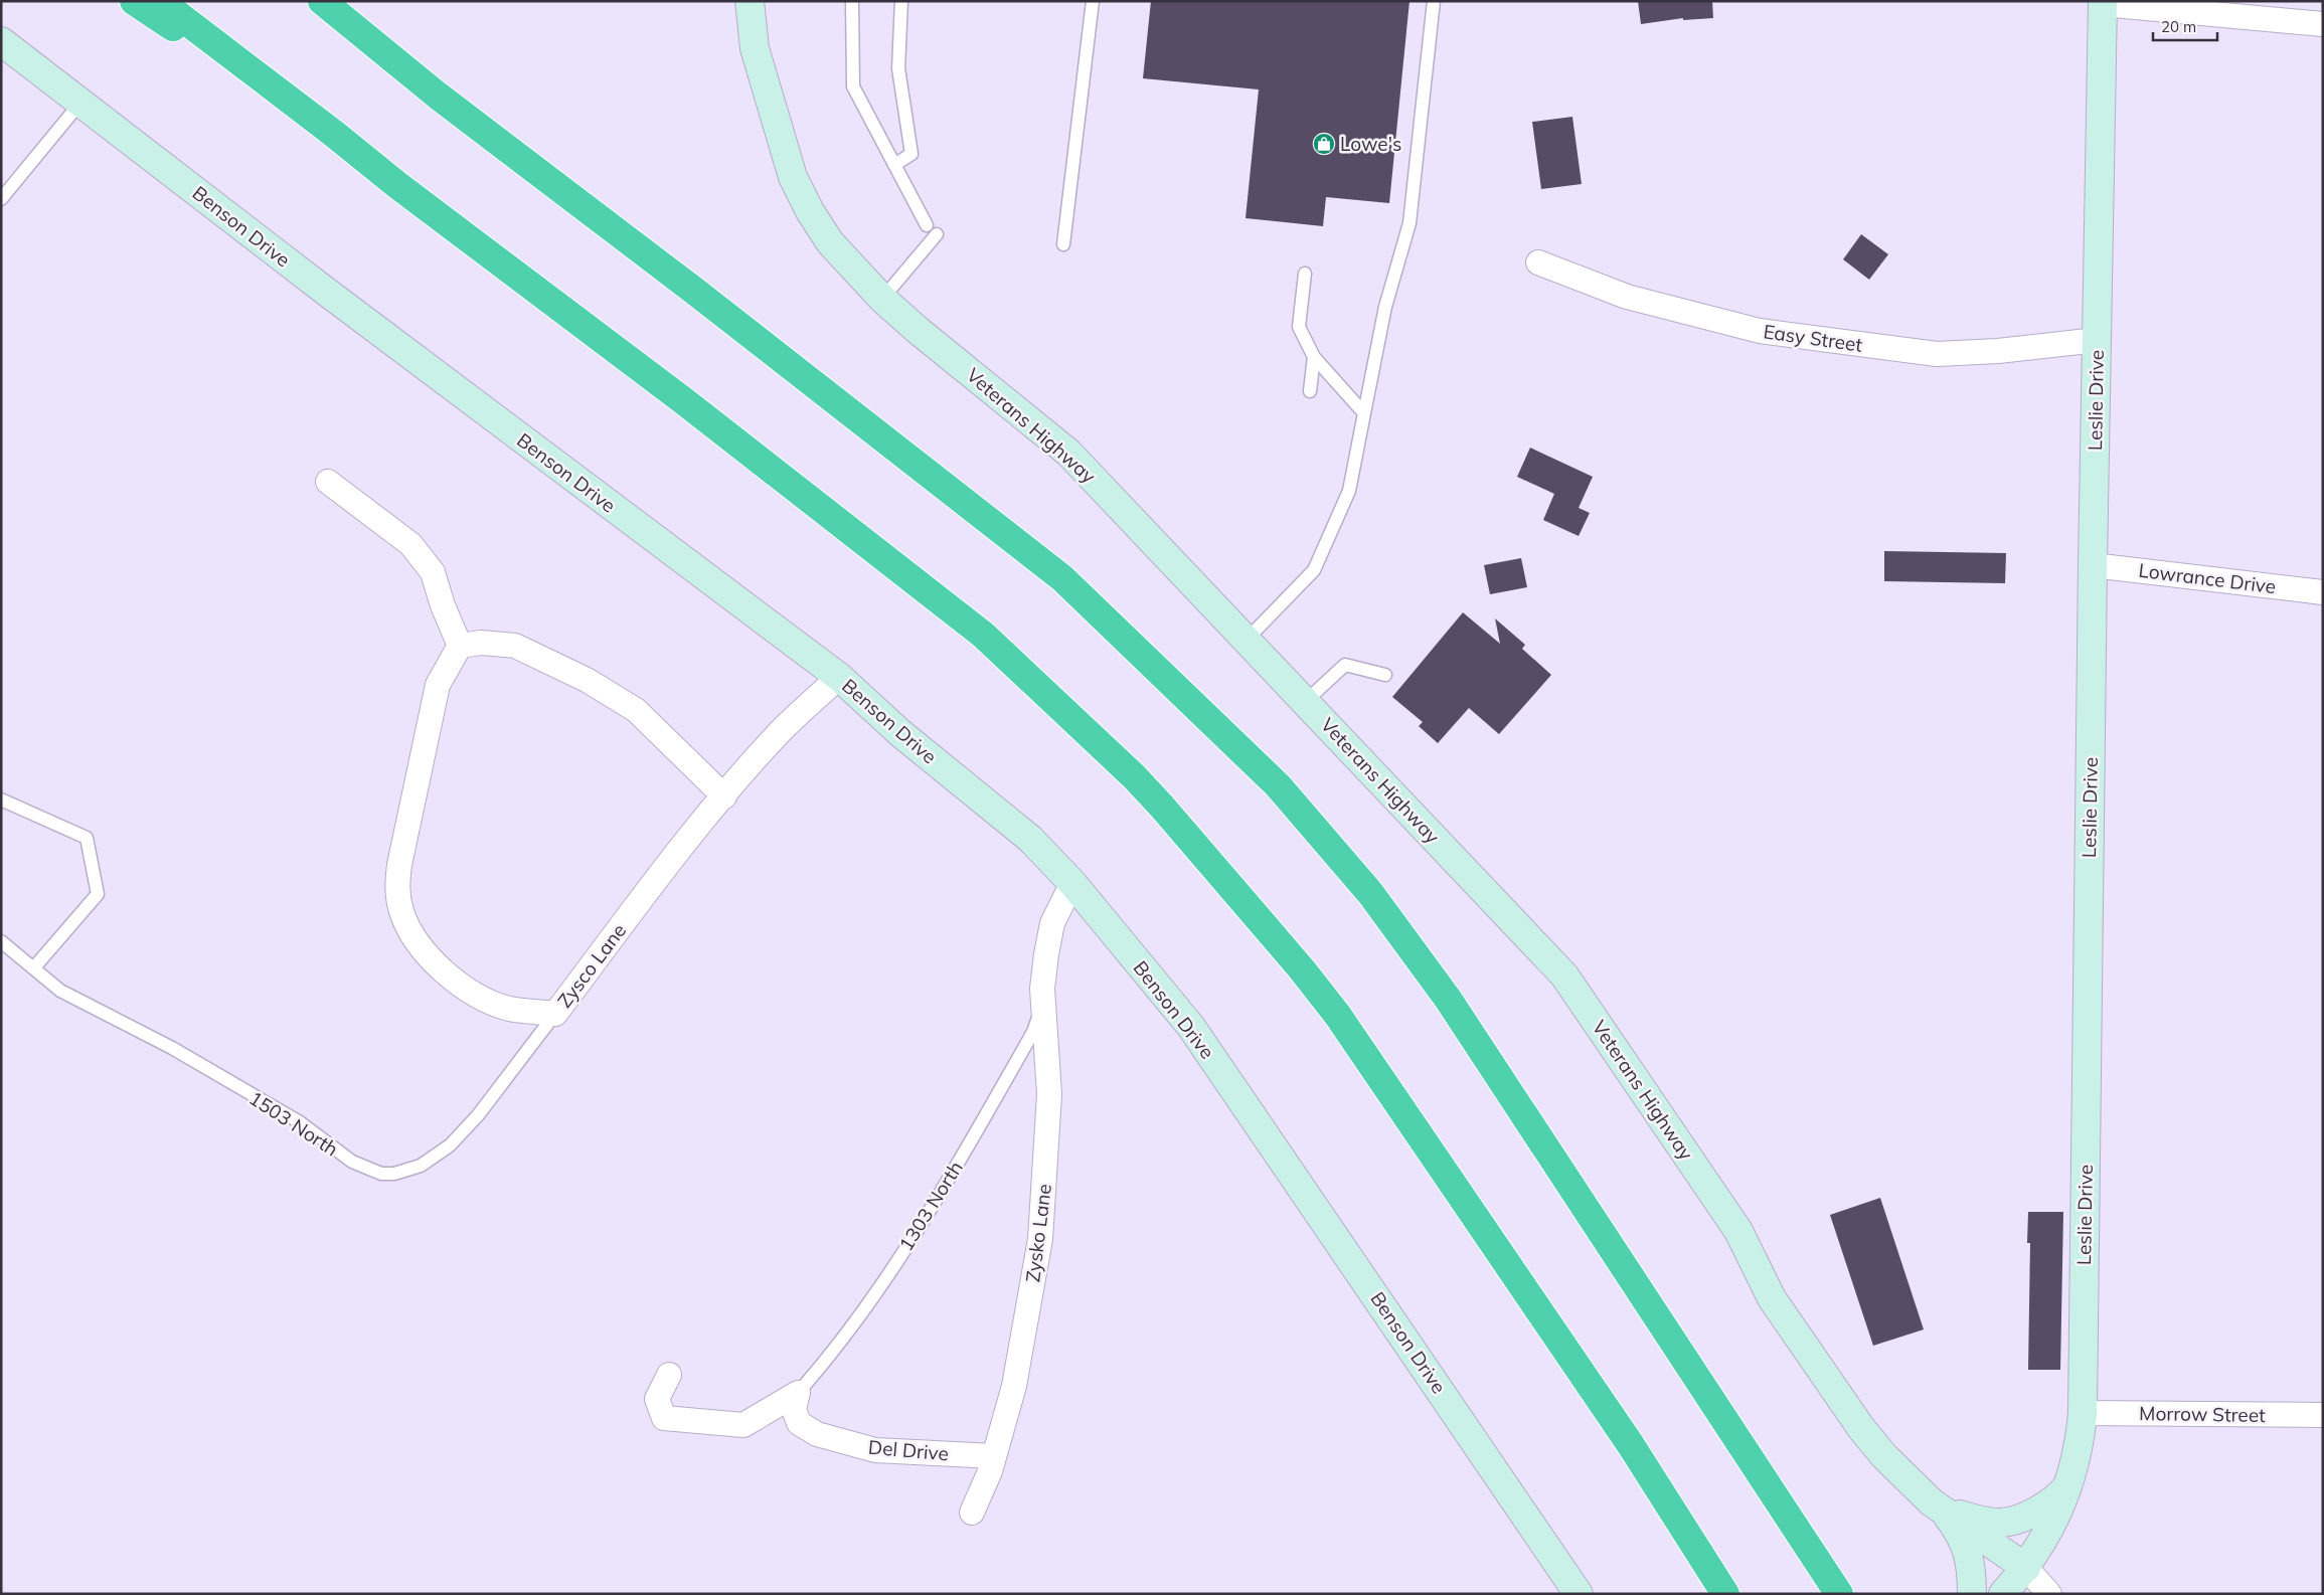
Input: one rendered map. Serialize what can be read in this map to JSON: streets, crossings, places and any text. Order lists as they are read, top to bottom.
{
  "streets": {
    "street": [
      "Benson Drive",
      "Easy Street",
      "Leslie Drive",
      "Veterans Highway",
      "Lowrance Drive",
      "Zysco Lane",
      "Zysko Lane",
      "Morrow Street",
      "Del Drive"
    ],
    "lane": ["1503 North", "1303 North"]
  },
  "crossings": [
    ["Benson Drive", "Zysco Lane"],
    ["Benson Drive", "Zysko Lane"],
    ["Easy Street", "Leslie Drive"],
    ["Leslie Drive", "Veterans Highway"],
    ["Leslie Drive", "Lowrance Drive"],
    ["Leslie Drive", "Morrow Street"],
    ["Zysco Lane", "1503 North"],
    ["1303 North", "Zysko Lane"],
    ["1303 North", "Del Drive"],
    ["Zysko Lane", "Del Drive"]
  ],
  "places": {
    "shop": ["Lowe's"]
  },
  "scale_bar": "20 m"
}
